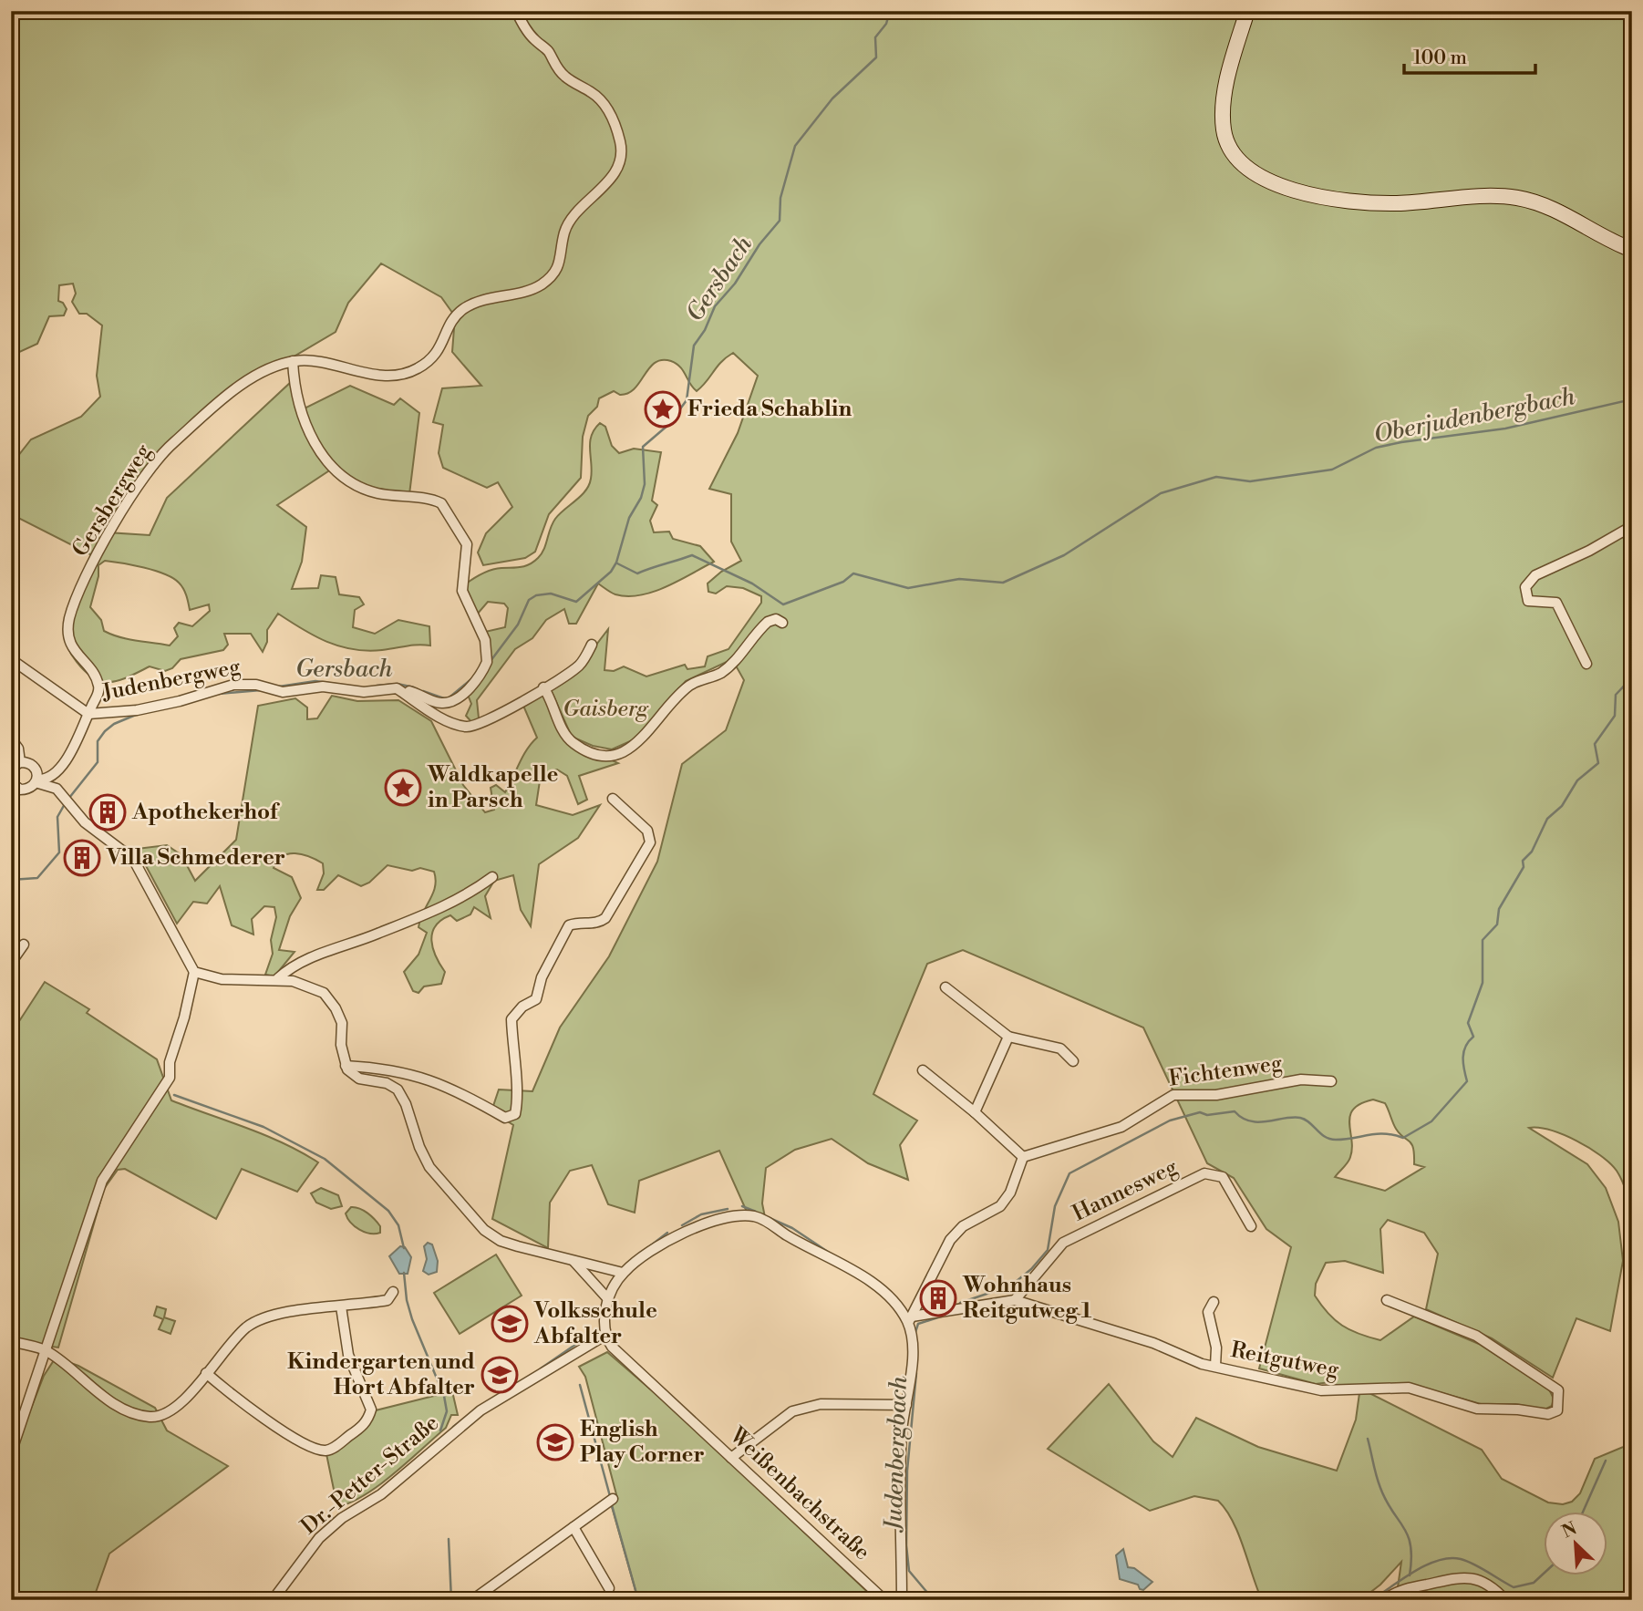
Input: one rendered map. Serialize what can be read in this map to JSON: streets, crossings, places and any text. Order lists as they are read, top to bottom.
{
  "streets": {
    "street": [
      "Gersbergweg",
      "Judenbergweg",
      "Fichtenweg",
      "Hannesweg",
      "Reitgutweg",
      "Dr.-Petter-Straße",
      "Weißenbachstraße"
    ]
  },
  "crossings": [
    ["Gersbergweg", "Judenbergweg"],
    ["Hannesweg", "Reitgutweg"],
    ["Dr.-Petter-Straße", "Weißenbachstraße"]
  ],
  "water": ["Gersbach", "Oberjudenbergbach", "Judenbergbach"],
  "parks": ["Gaisberg"],
  "places": {
    "place": ["Frieda Schablin", "Waldkapelle in Parsch"],
    "building": ["Apothekerhof", "Villa Schmederer", "Wohnhaus Reitgutweg 1"],
    "school or university": ["Volksschule Abfalter", "Kindergarten und Hort Abfalter", "English Play Corner"]
  },
  "scale_bar": "100 m",
  "north": "top left"
}
